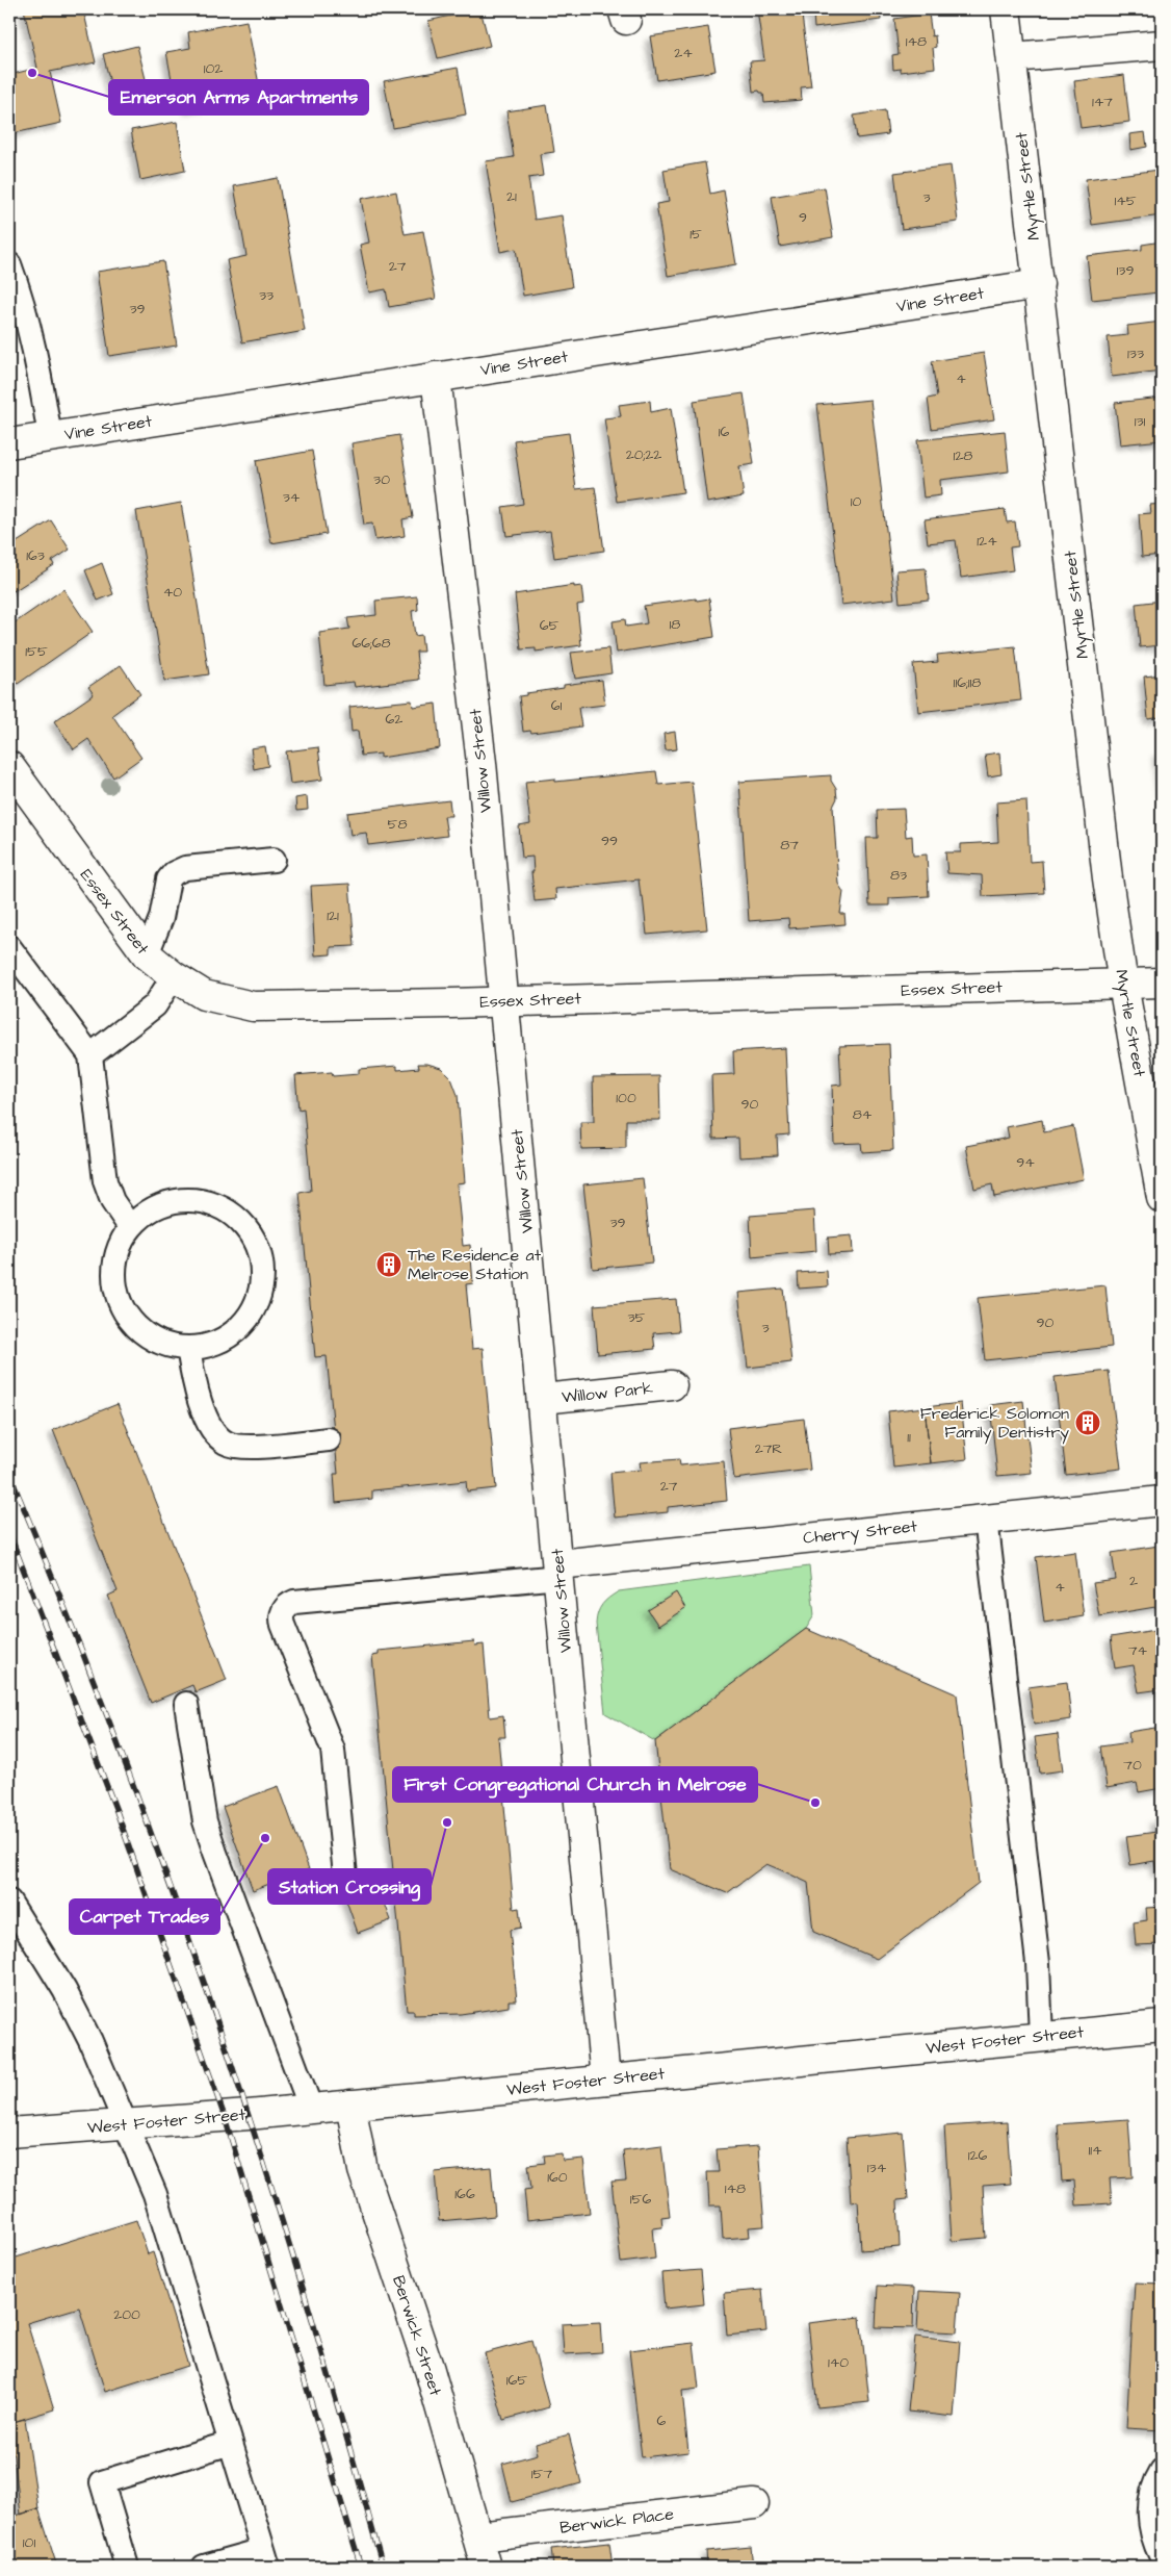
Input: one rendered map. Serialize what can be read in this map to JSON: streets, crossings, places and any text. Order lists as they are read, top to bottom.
{
  "streets": {
    "street": [
      "Myrtle Street",
      "Vine Street",
      "Willow Street",
      "Essex Street",
      "Willow Park",
      "Cherry Street",
      "West Foster Street",
      "Berwick Street",
      "Berwick Place"
    ]
  },
  "crossings": [
    ["Myrtle Street", "Vine Street"],
    ["Myrtle Street", "Essex Street"],
    ["Vine Street", "Willow Street"],
    ["Willow Street", "Essex Street"],
    ["Willow Street", "Willow Park"],
    ["Willow Street", "Cherry Street"],
    ["Willow Street", "West Foster Street"],
    ["West Foster Street", "Berwick Street"],
    ["Berwick Street", "Berwick Place"]
  ],
  "places": {
    "other": [
      "Emerson Arms Apartments",
      "First Congregational Church in Melrose",
      "Station Crossing",
      "Carpet Trades"
    ],
    "building": ["The Residence at Melrose Station", "Frederick Solomon Family Dentistry"]
  },
  "house_numbers": [
    "148",
    "24",
    "102",
    "147",
    "21",
    "3",
    "145",
    "9",
    "15",
    "27",
    "139",
    "33",
    "39",
    "133",
    "4",
    "131",
    "16",
    "20;22",
    "128",
    "30",
    "34",
    "10",
    "124",
    "163",
    "40",
    "18",
    "65",
    "66;68",
    "155",
    "116;118",
    "61",
    "62",
    "58",
    "99",
    "87",
    "83",
    "121",
    "100",
    "90",
    "84",
    "94",
    "39",
    "35",
    "90",
    "3",
    "11",
    "27R",
    "27",
    "2",
    "4",
    "74",
    "70",
    "114",
    "126",
    "134",
    "160",
    "148",
    "166",
    "156",
    "200",
    "140",
    "165",
    "6",
    "157",
    "101"
  ]
}
